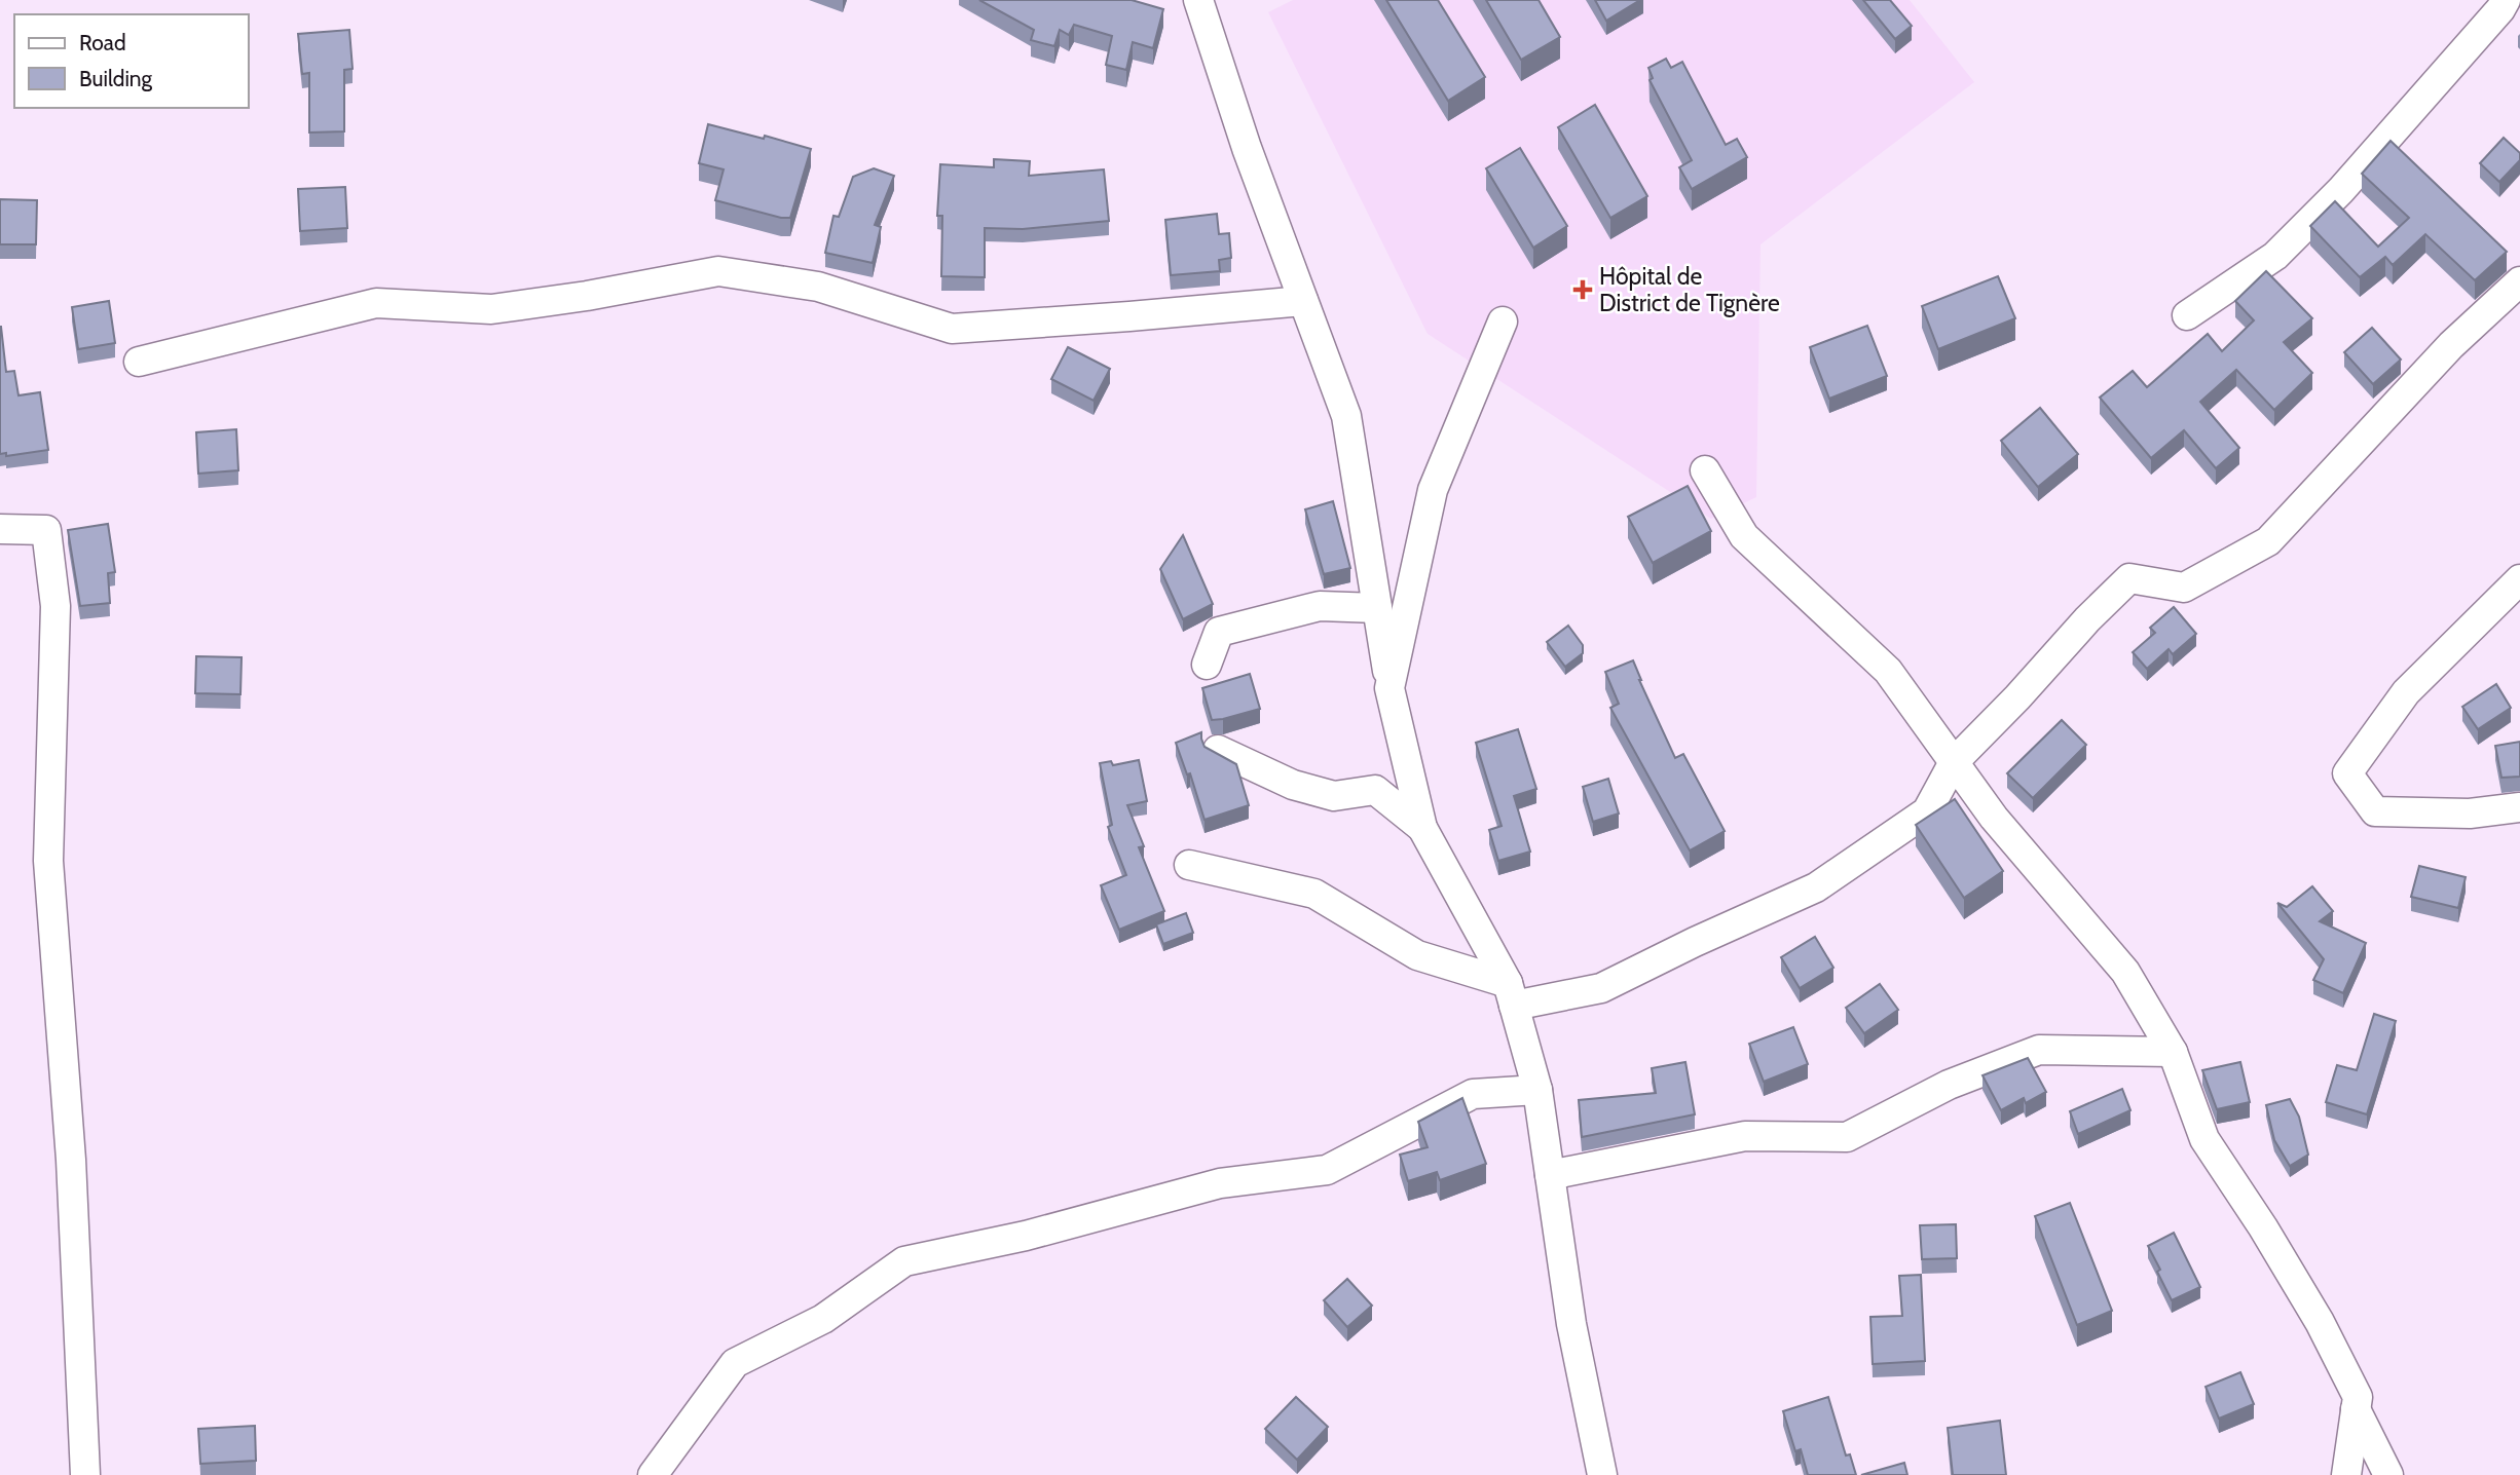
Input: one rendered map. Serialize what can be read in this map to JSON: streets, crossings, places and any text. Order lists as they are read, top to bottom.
{
  "places": {
    "health": ["Hôpital de District de Tignère"]
  },
  "legend": ["Road", "Building"]
}
